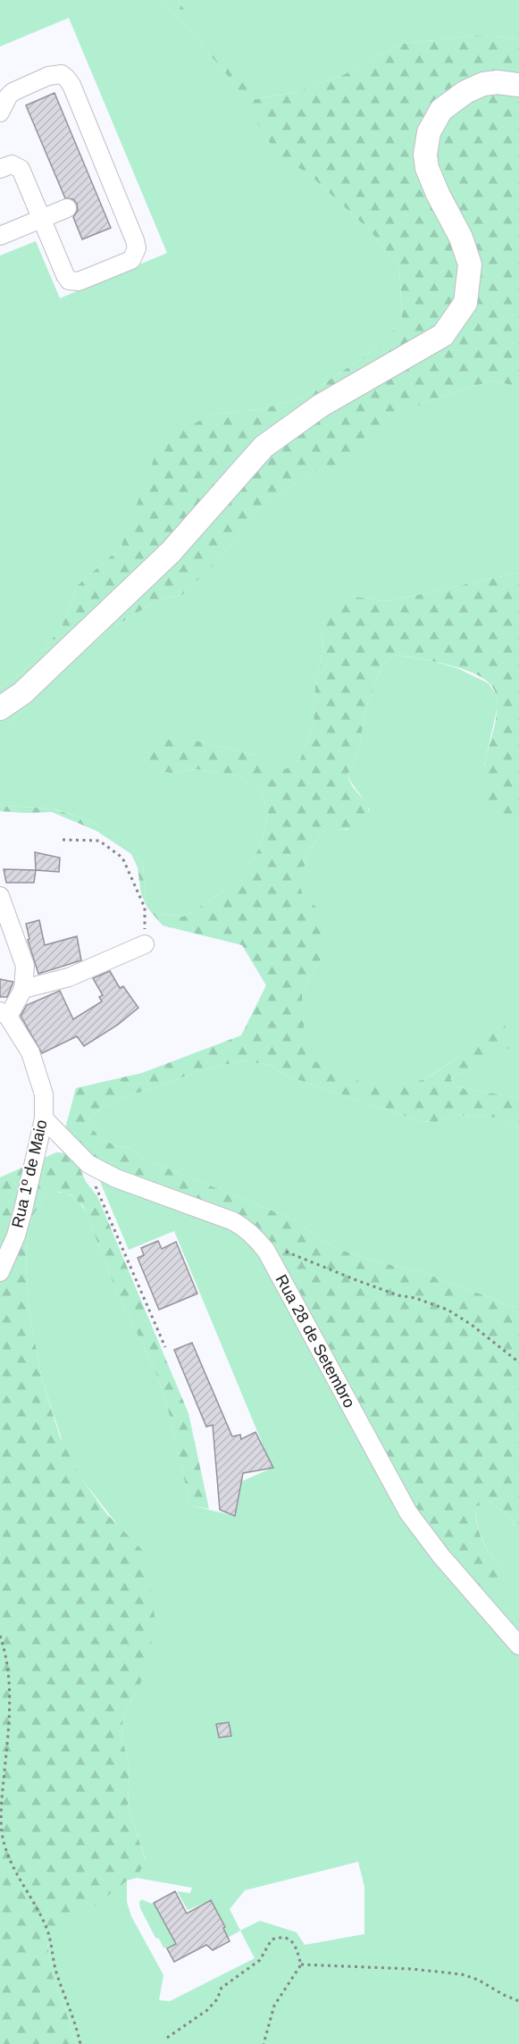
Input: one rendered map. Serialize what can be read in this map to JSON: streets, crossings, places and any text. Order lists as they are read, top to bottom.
{
  "streets": {
    "street": ["Rua 1º de Maio", "Rua 28 de Setembro"]
  },
  "crossings": [
    ["Rua 1º de Maio", "Rua 28 de Setembro"]
  ]
}
